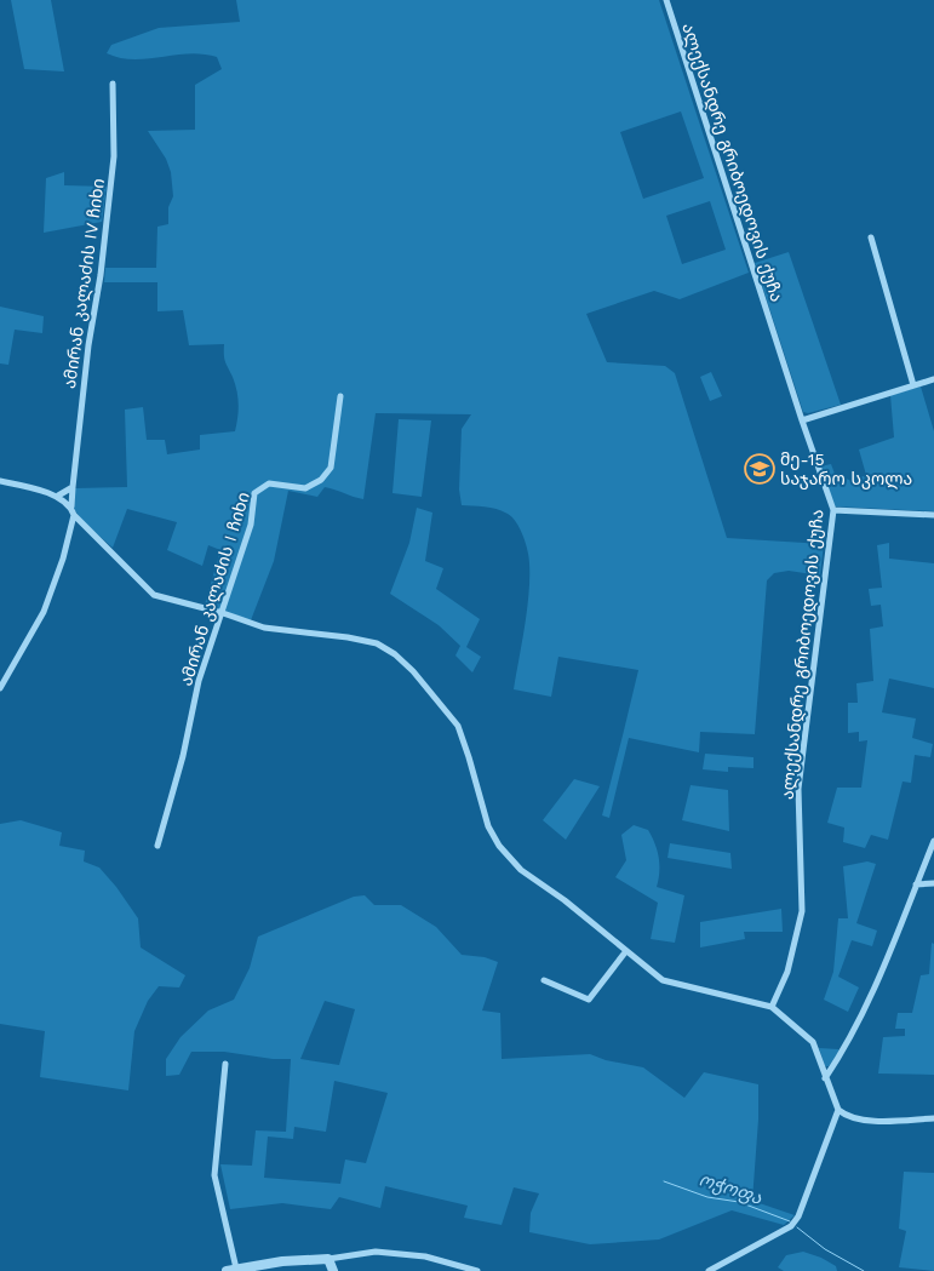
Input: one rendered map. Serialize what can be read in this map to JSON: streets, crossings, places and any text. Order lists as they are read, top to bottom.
{
  "streets": {
    "street": ["ალექსანდრე გრიბოედოვის ქუჩა", "ამირან კალაძის IV ჩიხი", "ამირან კალაძის I ჩიხი"]
  },
  "water": ["ოჭოფა"],
  "places": {
    "school or university": ["მე-15 საჯარო სკოლა"]
  }
}
